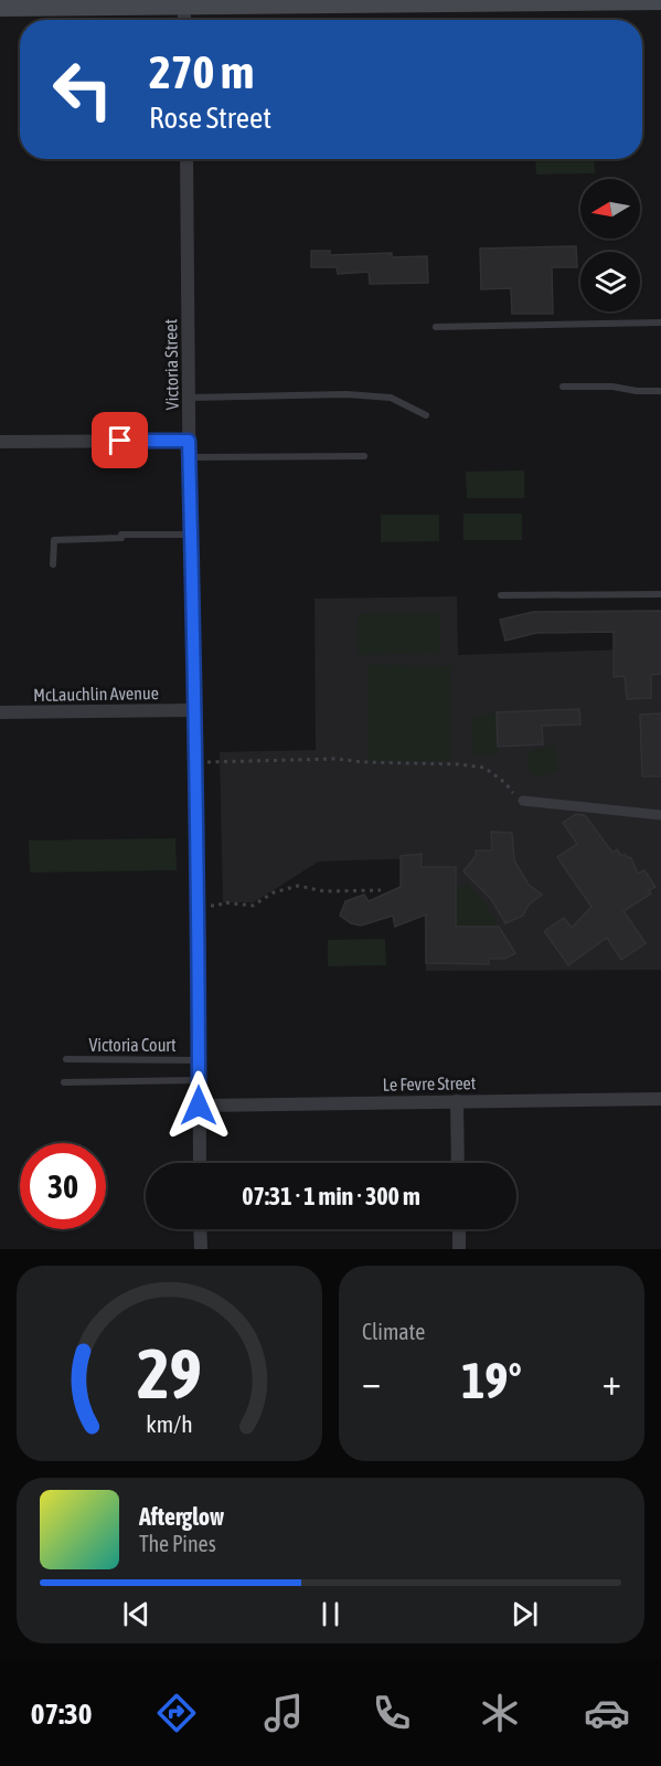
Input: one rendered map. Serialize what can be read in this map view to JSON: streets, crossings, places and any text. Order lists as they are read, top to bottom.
{
  "streets": {
    "street": ["Victoria Street", "McLauchlin Avenue", "Le Fevre Street"],
    "lane": ["Victoria Court"]
  },
  "crossings": [
    ["Victoria Street", "McLauchlin Avenue"],
    ["Victoria Street", "Victoria Court"],
    ["Victoria Street", "Le Fevre Street"]
  ],
  "north": "left",
  "page": {
    "turn": ["270 m", "Rose Street"],
    "limit": "30",
    "trip": "07:31 · 1 min · 300 m",
    "tile": "Climate",
    "heat": ["−", "19°", "+"],
    "song": ["Afterglow", "The Pines"],
    "tabs": "07:30",
    "gauge": ["29", "km/h"]
  }
}
